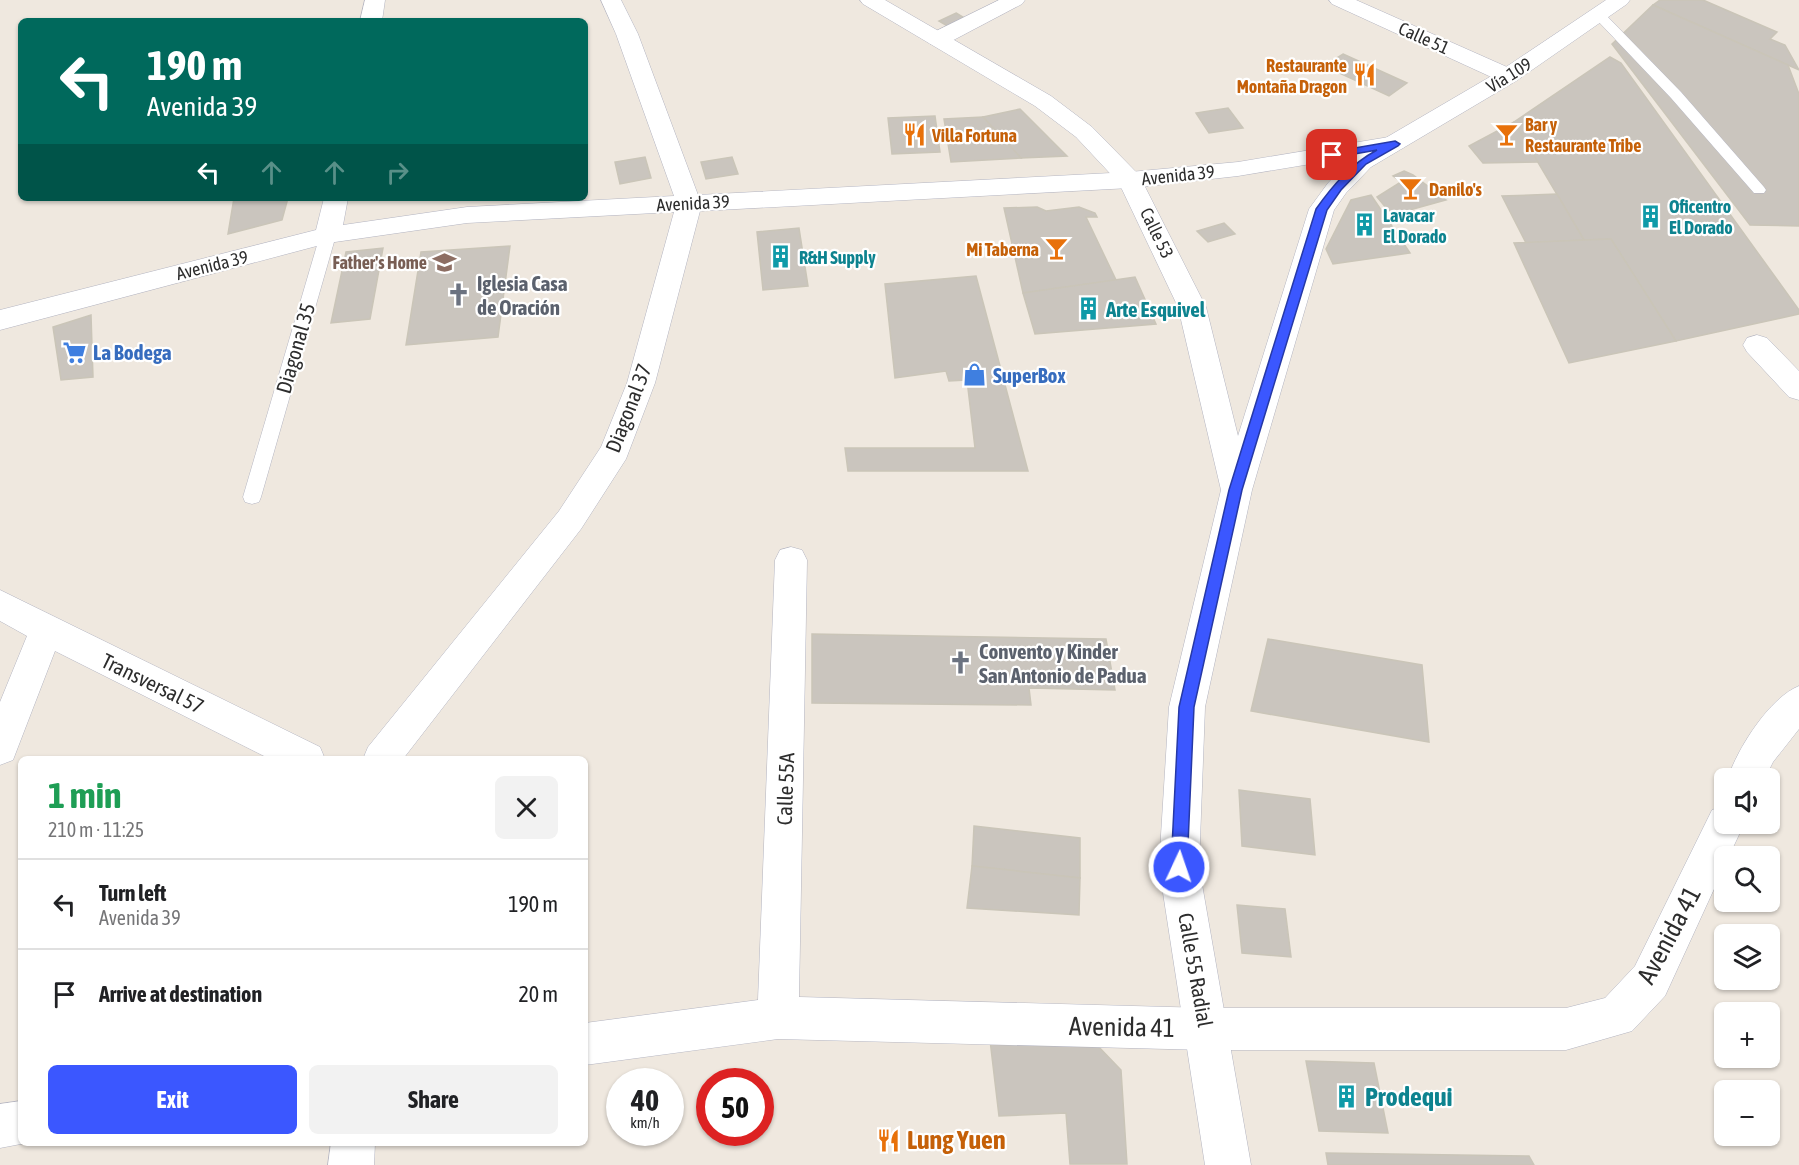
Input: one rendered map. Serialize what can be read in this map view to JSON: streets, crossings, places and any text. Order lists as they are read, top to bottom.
{
  "streets": {
    "street": [
      "Calle 51",
      "Vía 109",
      "Avenida 39",
      "Calle 53",
      "Diagonal 35",
      "Diagonal 37",
      "Transversal 57",
      "Calle 55A",
      "Avenida 41",
      "Calle 55 Radial"
    ]
  },
  "crossings": [
    ["Calle 51", "Vía 109"],
    ["Vía 109", "Avenida 39"],
    ["Vía 109", "Calle 55 Radial"],
    ["Avenida 39", "Calle 53"],
    ["Avenida 39", "Diagonal 35"],
    ["Avenida 39", "Diagonal 37"],
    ["Avenida 39", "Calle 55 Radial"],
    ["Calle 53", "Calle 55 Radial"],
    ["Calle 55A", "Avenida 41"],
    ["Avenida 41", "Calle 55 Radial"]
  ],
  "places": {
    "restaurant": ["Restaurante Montaña Dragon", "Villa Fortuna", "Lung Yuen"],
    "bar": ["Bar y Restaurante Tribe", "Danilo's", "Mi Taberna"],
    "building": [
      "Oficentro El Dorado",
      "Lavacar El Dorado",
      "R&H Supply",
      "Arte Esquivel",
      "Prodequi"
    ],
    "school or university": ["Father's Home"],
    "church": ["Iglesia Casa de Oración", "Convento y Kinder San Antonio de Padua"],
    "supermarket": ["La Bodega"],
    "shop": ["SuperBox"]
  },
  "page": {
    "turn": ["190 m", "Avenida 39"],
    "heading": ["1 min", "210 m · 11:25"],
    "map_buttons": ["+", "−"],
    "list": [
      {
        "name": "Turn left",
        "note": "Avenida 39",
        "value": "190 m"
      },
      {
        "name": "Arrive at destination",
        "value": "20 m"
      }
    ],
    "buttons": ["Exit", "Share"],
    "speed": "40 km/h",
    "limit": "50"
  }
}
